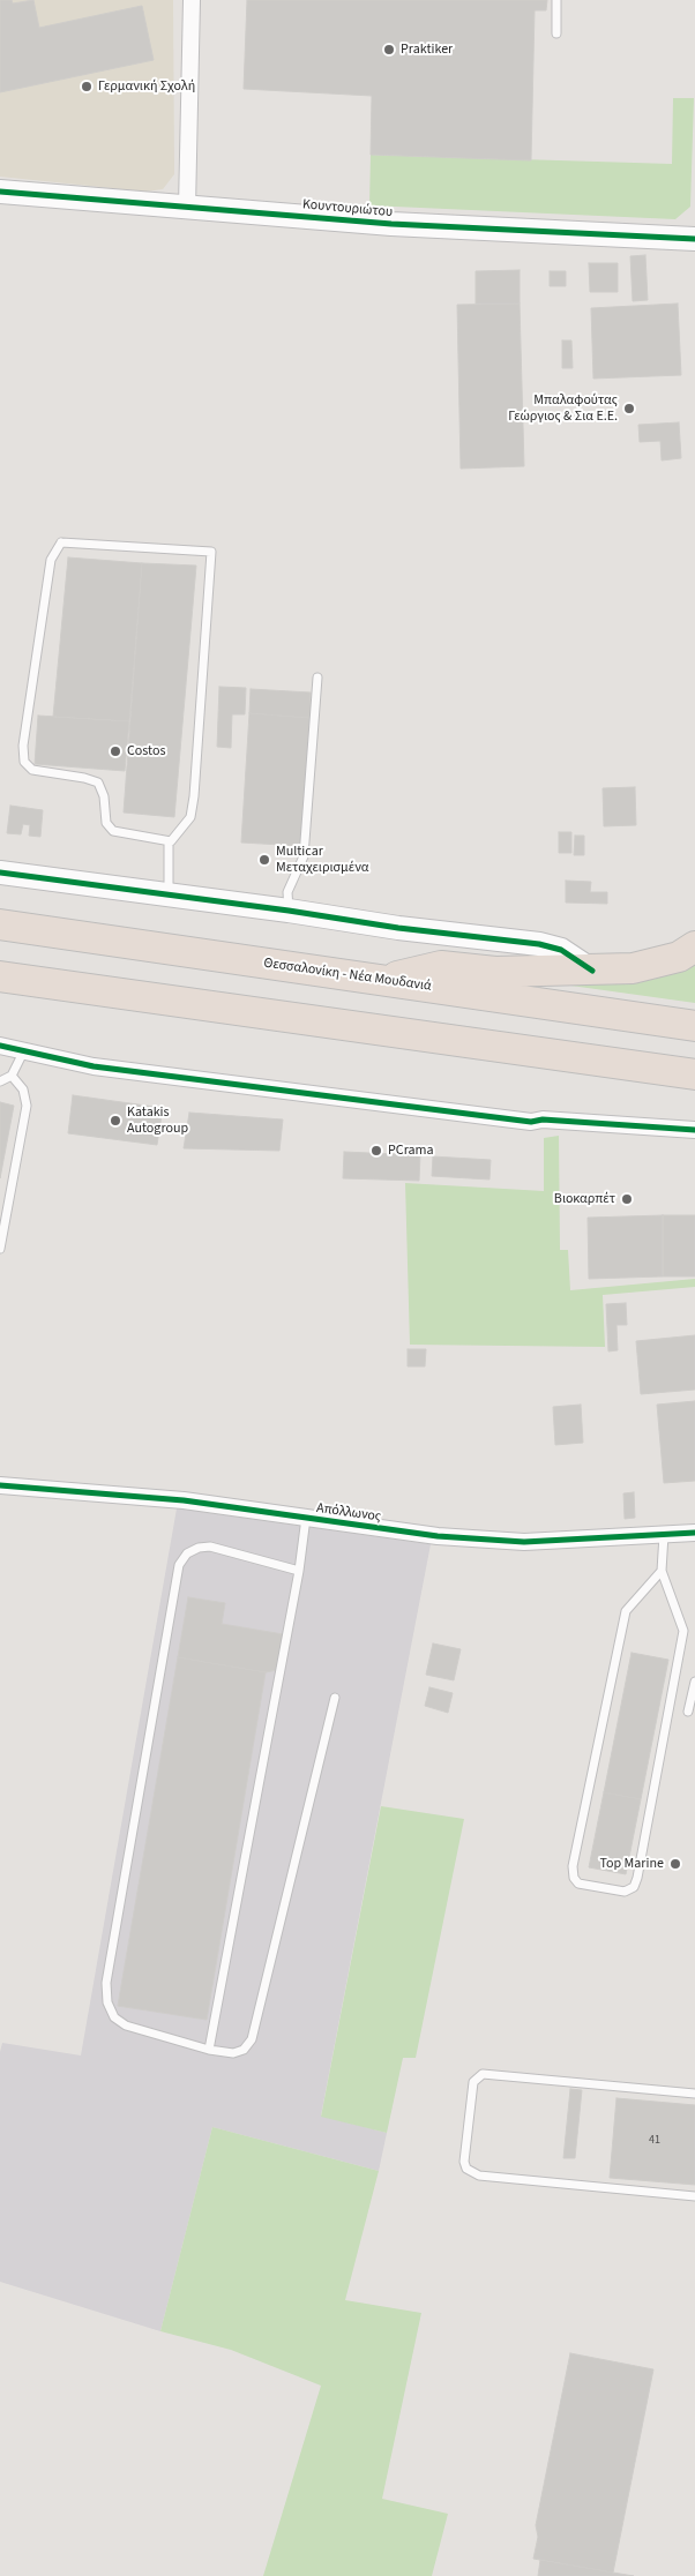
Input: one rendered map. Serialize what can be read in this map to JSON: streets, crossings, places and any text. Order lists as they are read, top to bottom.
{
  "streets": {
    "highway": ["Θεσσαλονίκη - Νέα Μουδανιά"],
    "street": ["Κουντουριώτου", "Απόλλωνος"]
  },
  "places": [
    "Praktiker",
    "Γερμανική Σχολή",
    "Μπαλαφούτας Γεώργιος & Σια Ε.Ε.",
    "Costos",
    "Multicar Μεταχειρισμένα",
    "Katakis Autogroup",
    "PCrama",
    "Βιοκαρπέτ",
    "Top Marine"
  ],
  "house_numbers": ["41"]
}
